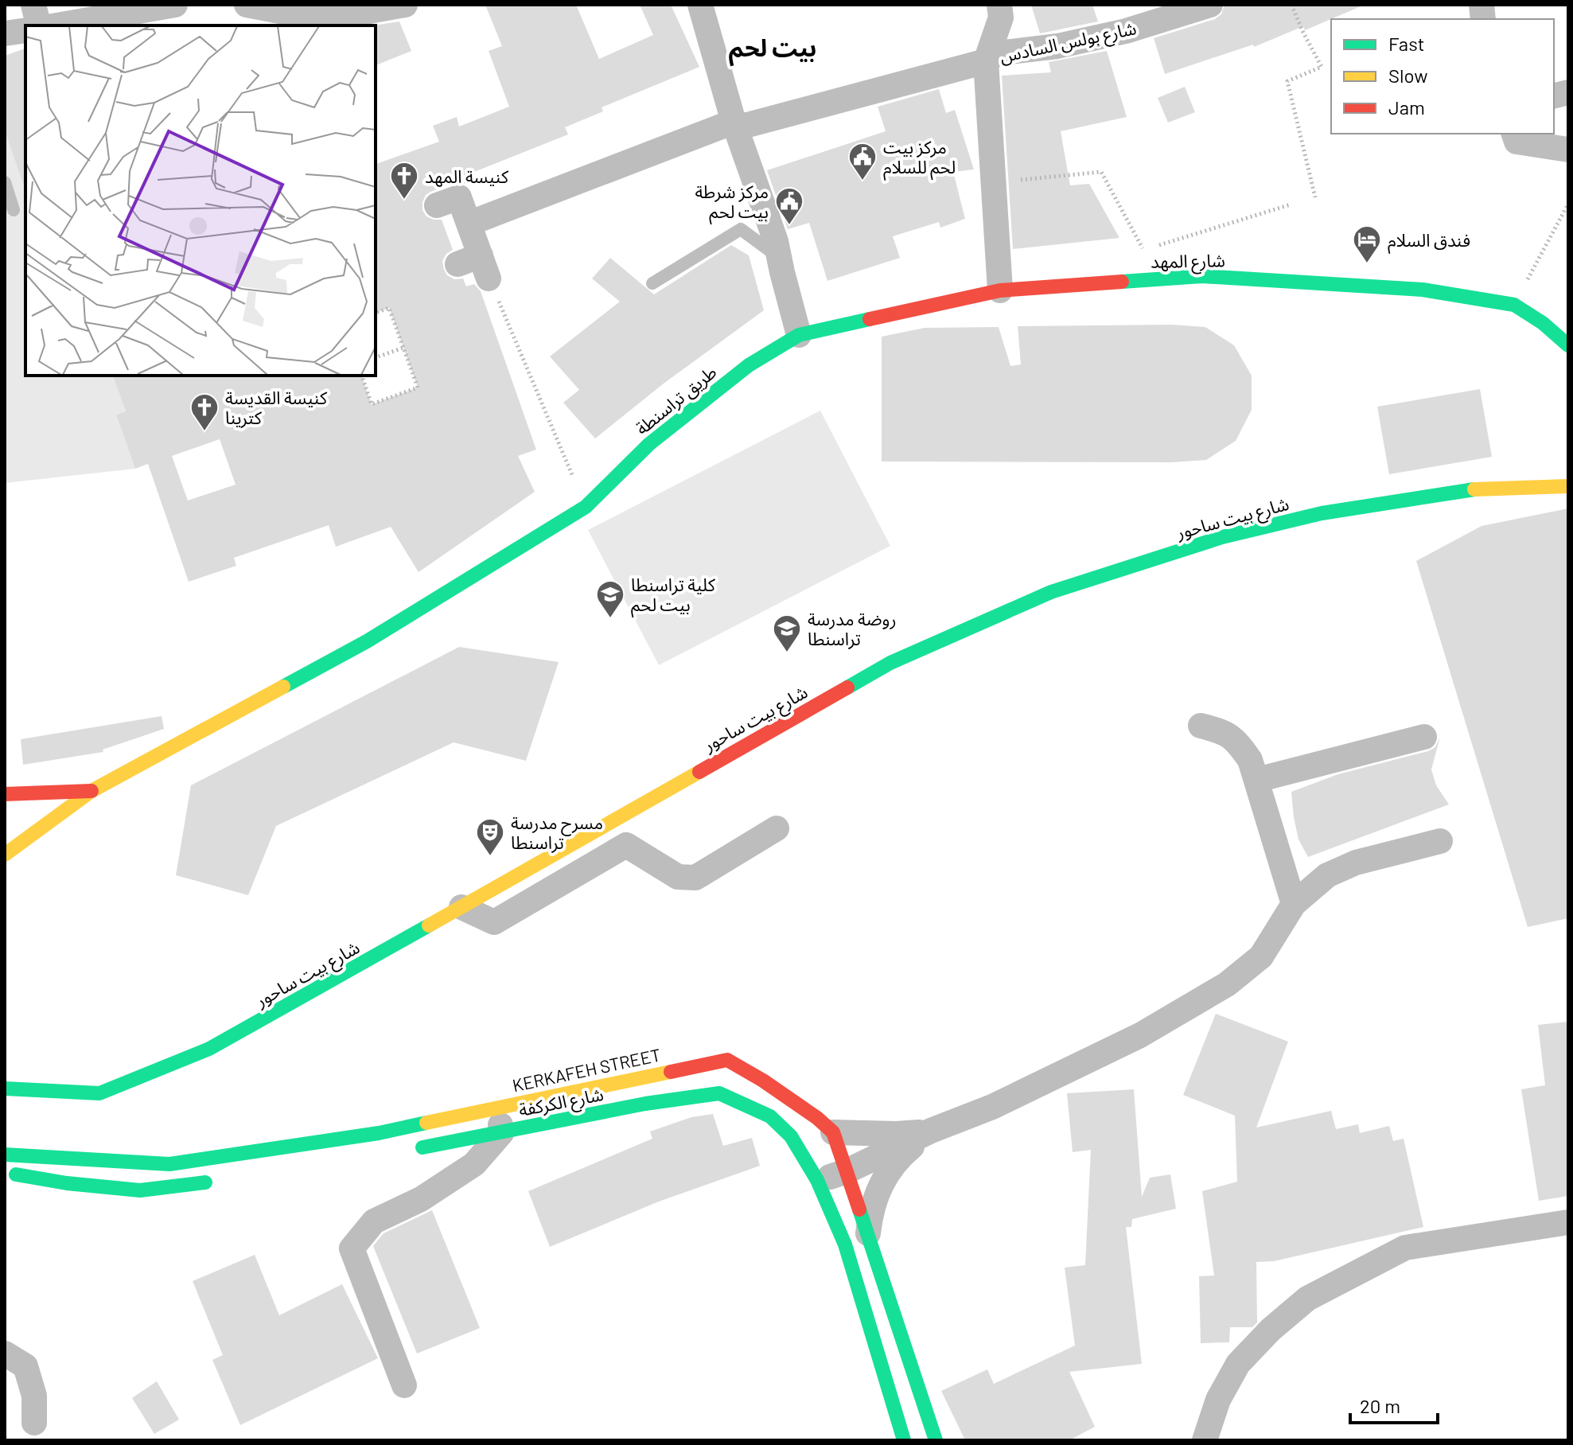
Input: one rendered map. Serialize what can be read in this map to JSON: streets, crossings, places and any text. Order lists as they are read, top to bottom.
{
  "streets": {
    "street": [
      "شارع بولس السادس",
      "شارع المهد",
      "طريق تراسنطة",
      "شارع بيت ساحور",
      "KERKAFEH STREET",
      "شارع الكركفة"
    ]
  },
  "crossings": [
    ["شارع المهد", "طريق تراسنطة"]
  ],
  "districts": ["بيت لحم"],
  "places": {
    "public building": ["مركز بيت لحم للسلام", "مركز شرطة بيت لحم"],
    "church": ["كنيسة المهد", "كنيسة القديسة كترينا"],
    "hotel": ["فندق السلام"],
    "school or university": ["كلية تراسنطا بيت لحم", "روضة مدرسة تراسنطا"],
    "theatre": ["مسرح مدرسة تراسنطا"]
  },
  "legend": ["Fast", "Slow", "Jam"],
  "scale_bar": "20 m"
}
